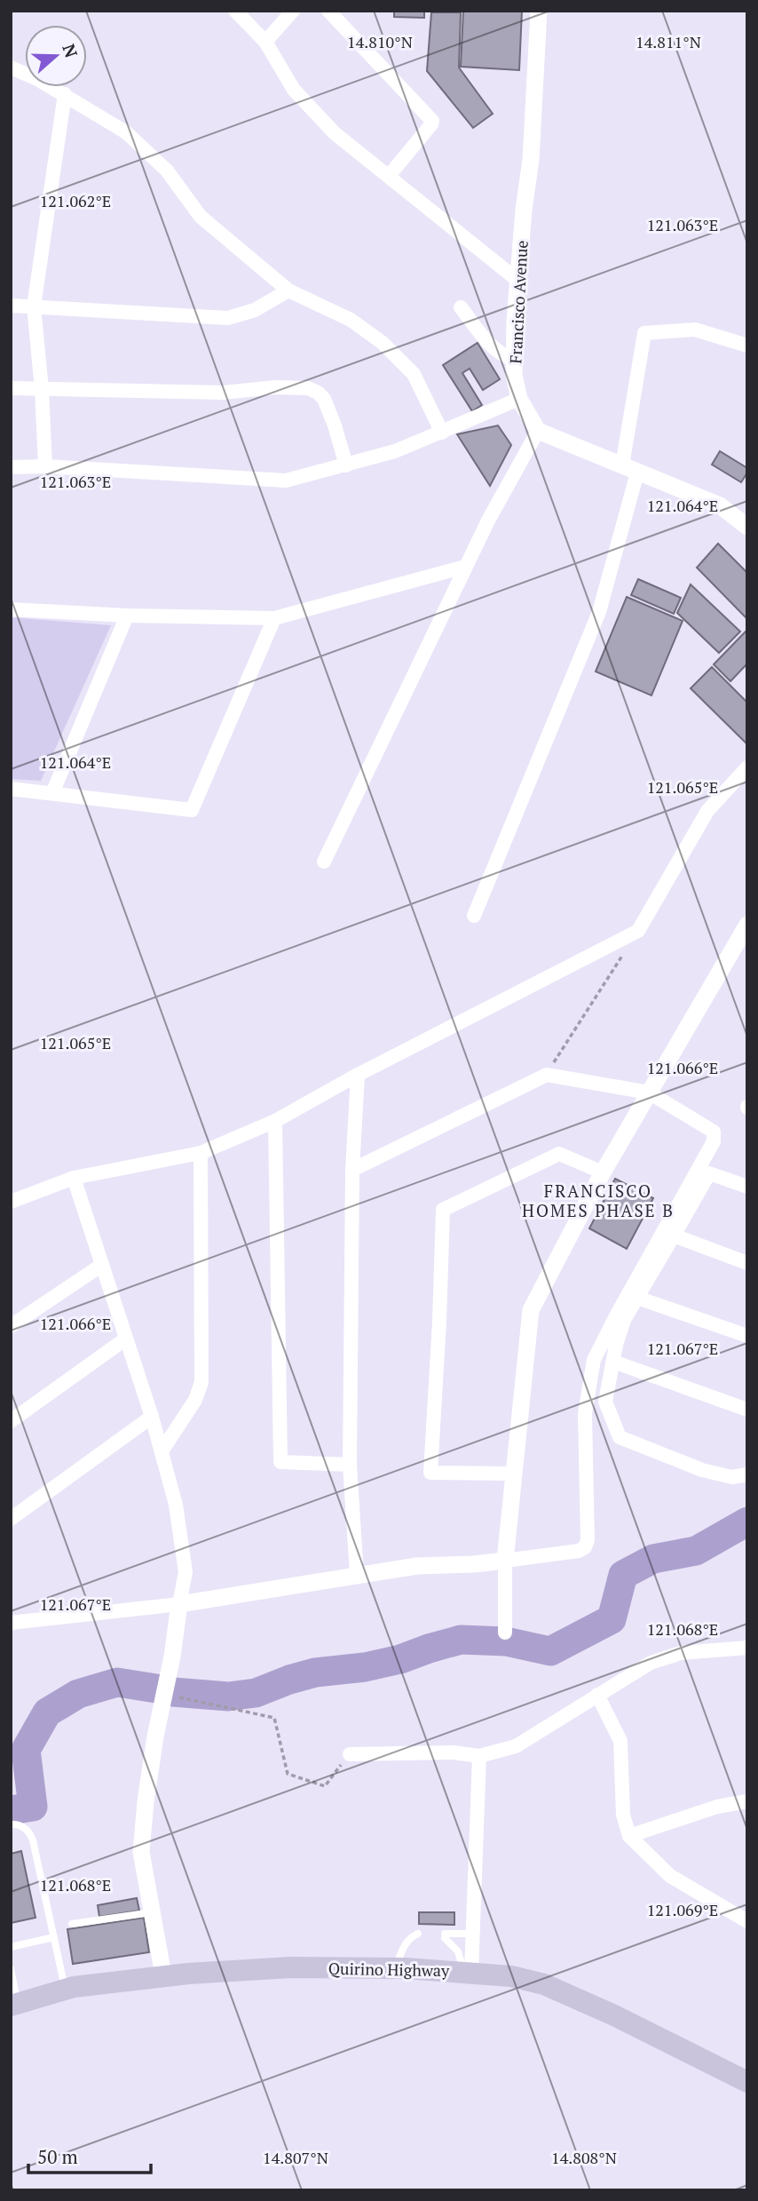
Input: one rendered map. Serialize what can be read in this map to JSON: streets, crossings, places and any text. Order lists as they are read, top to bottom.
{
  "streets": {
    "main road": ["Quirino Highway"],
    "street": ["Francisco Avenue"]
  },
  "districts": ["FRANCISCO HOMES PHASE B"],
  "scale_bar": "50 m",
  "north": "right",
  "coordinates": [
    "14.810°N",
    "14.811°N",
    "121.062°E",
    "121.063°E",
    "121.064°E",
    "121.065°E",
    "121.066°E",
    "121.067°E",
    "121.068°E",
    "121.069°E",
    "14.807°N",
    "14.808°N"
  ]
}
